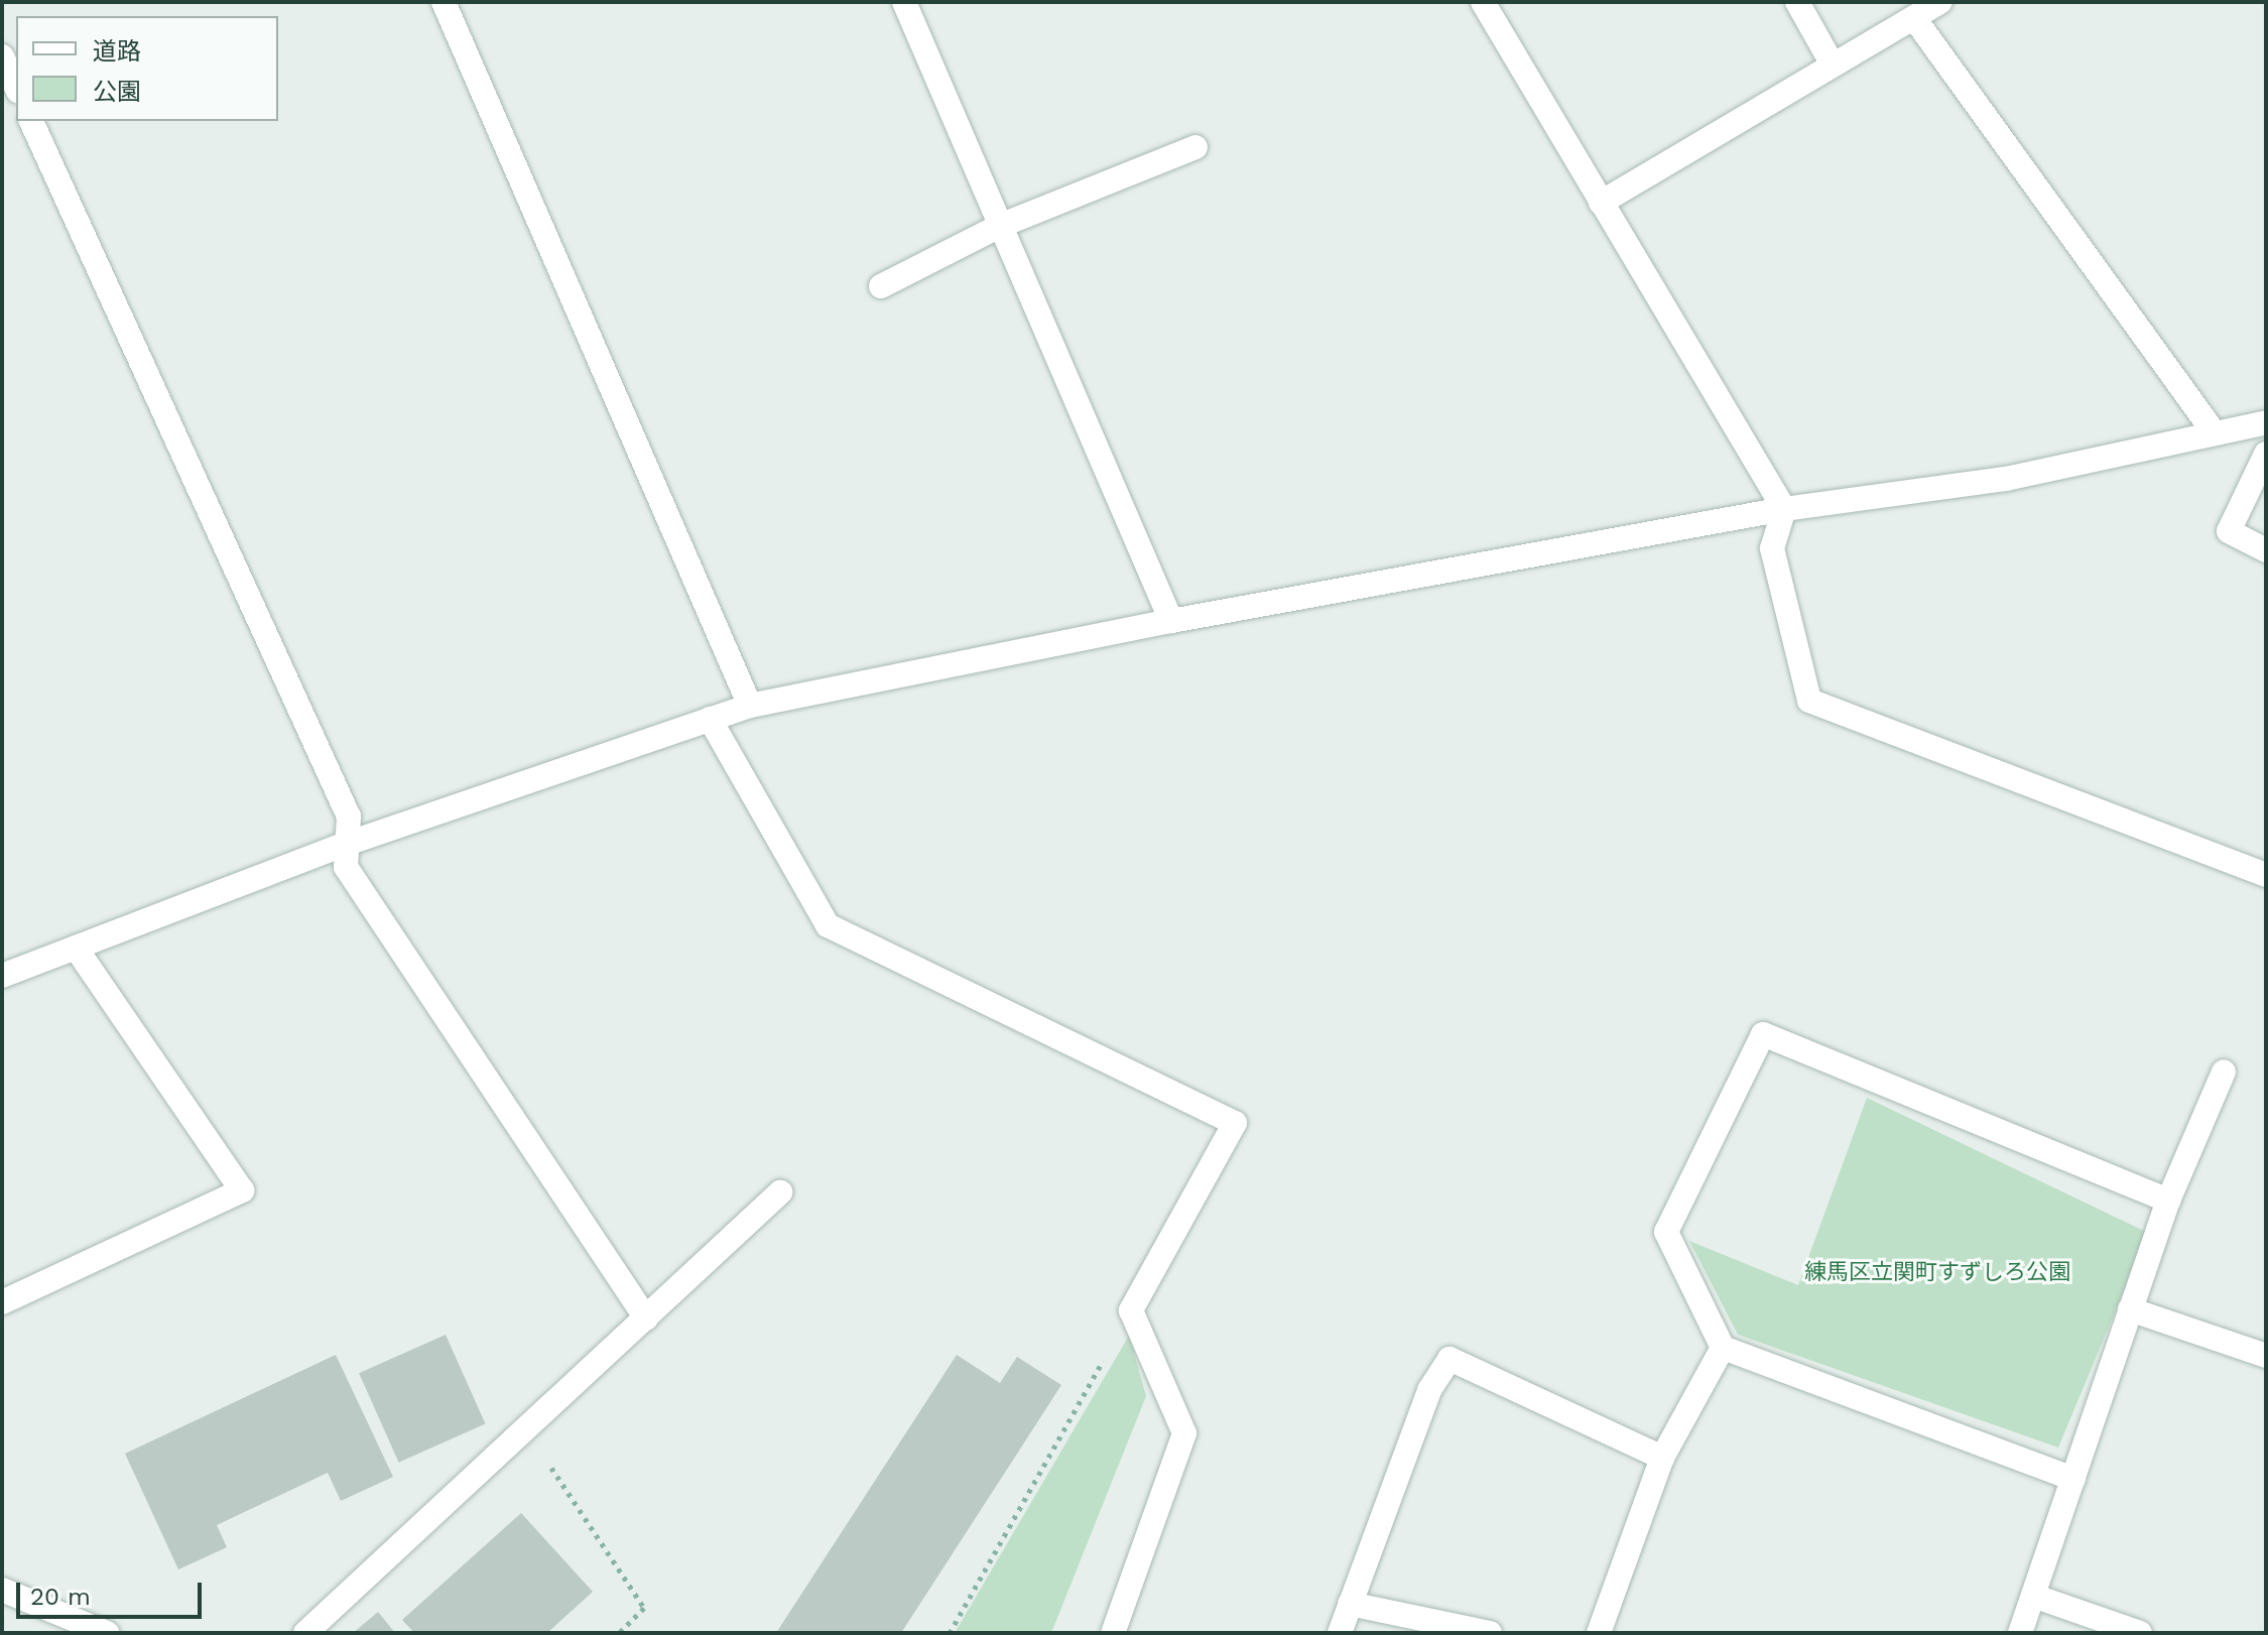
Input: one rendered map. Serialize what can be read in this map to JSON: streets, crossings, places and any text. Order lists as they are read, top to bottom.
{
  "parks": ["練馬区立関町すずしろ公園"],
  "legend": ["道路", "公園"],
  "scale_bar": "20 m"
}
